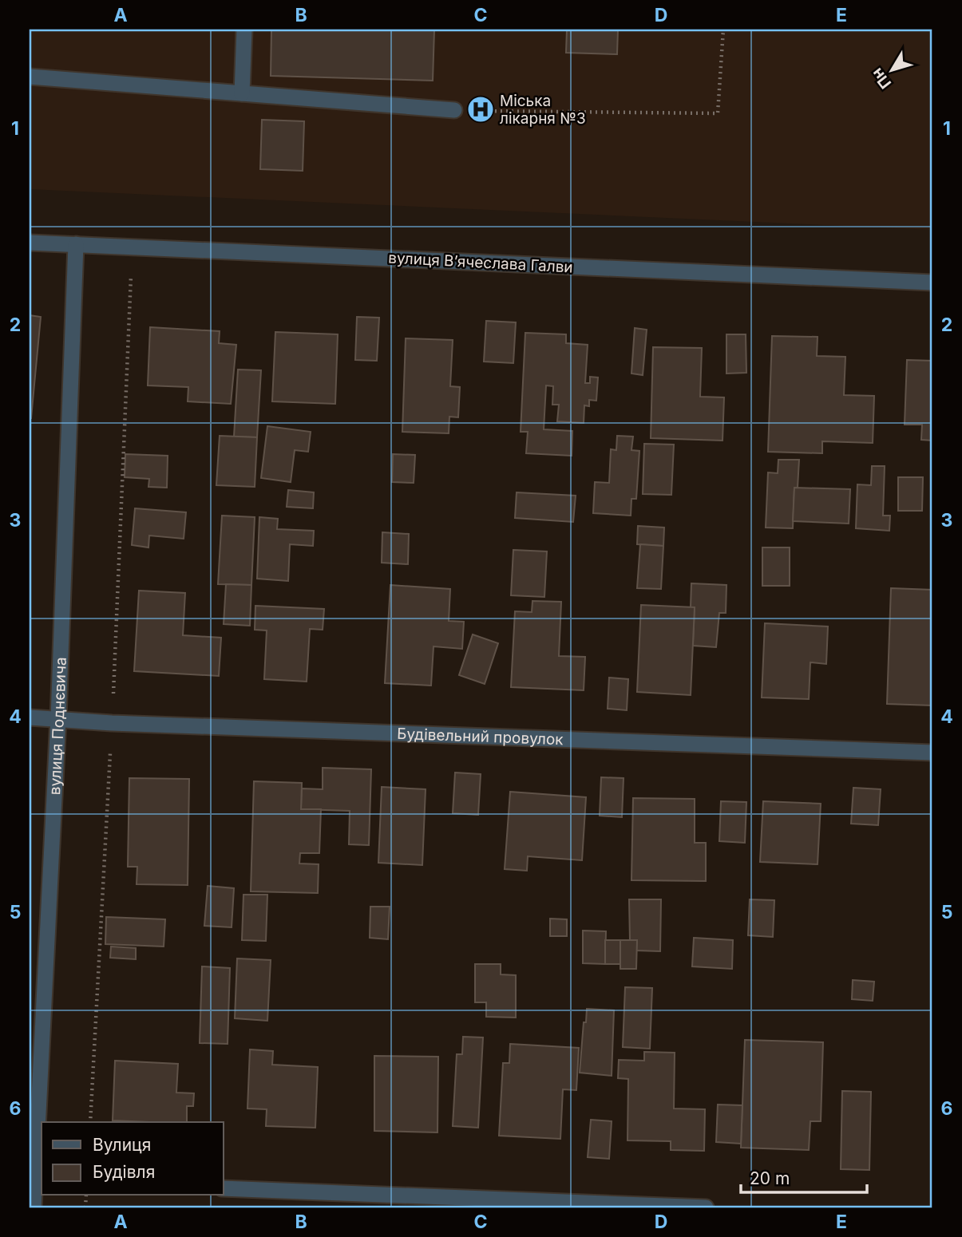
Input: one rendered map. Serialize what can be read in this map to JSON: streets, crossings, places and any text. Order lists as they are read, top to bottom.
{
  "streets": {
    "street": ["вулиця Вʼячеслава Галви", "вулиця Поднєвича", "Будівельний провулок"]
  },
  "crossings": [
    ["вулиця Вʼячеслава Галви", "вулиця Поднєвича"],
    ["вулиця Поднєвича", "Будівельний провулок"]
  ],
  "places": {
    "hospital": ["Міська лікарня №3"]
  },
  "legend": ["Вулиця", "Будівля"],
  "scale_bar": "20 m",
  "north": "bottom left",
  "grid": {
    "columns": [
      "A",
      "B",
      "C",
      "D",
      "E"
    ],
    "rows": [
      "1",
      "2",
      "3",
      "4",
      "5",
      "6"
    ]
  }
}
